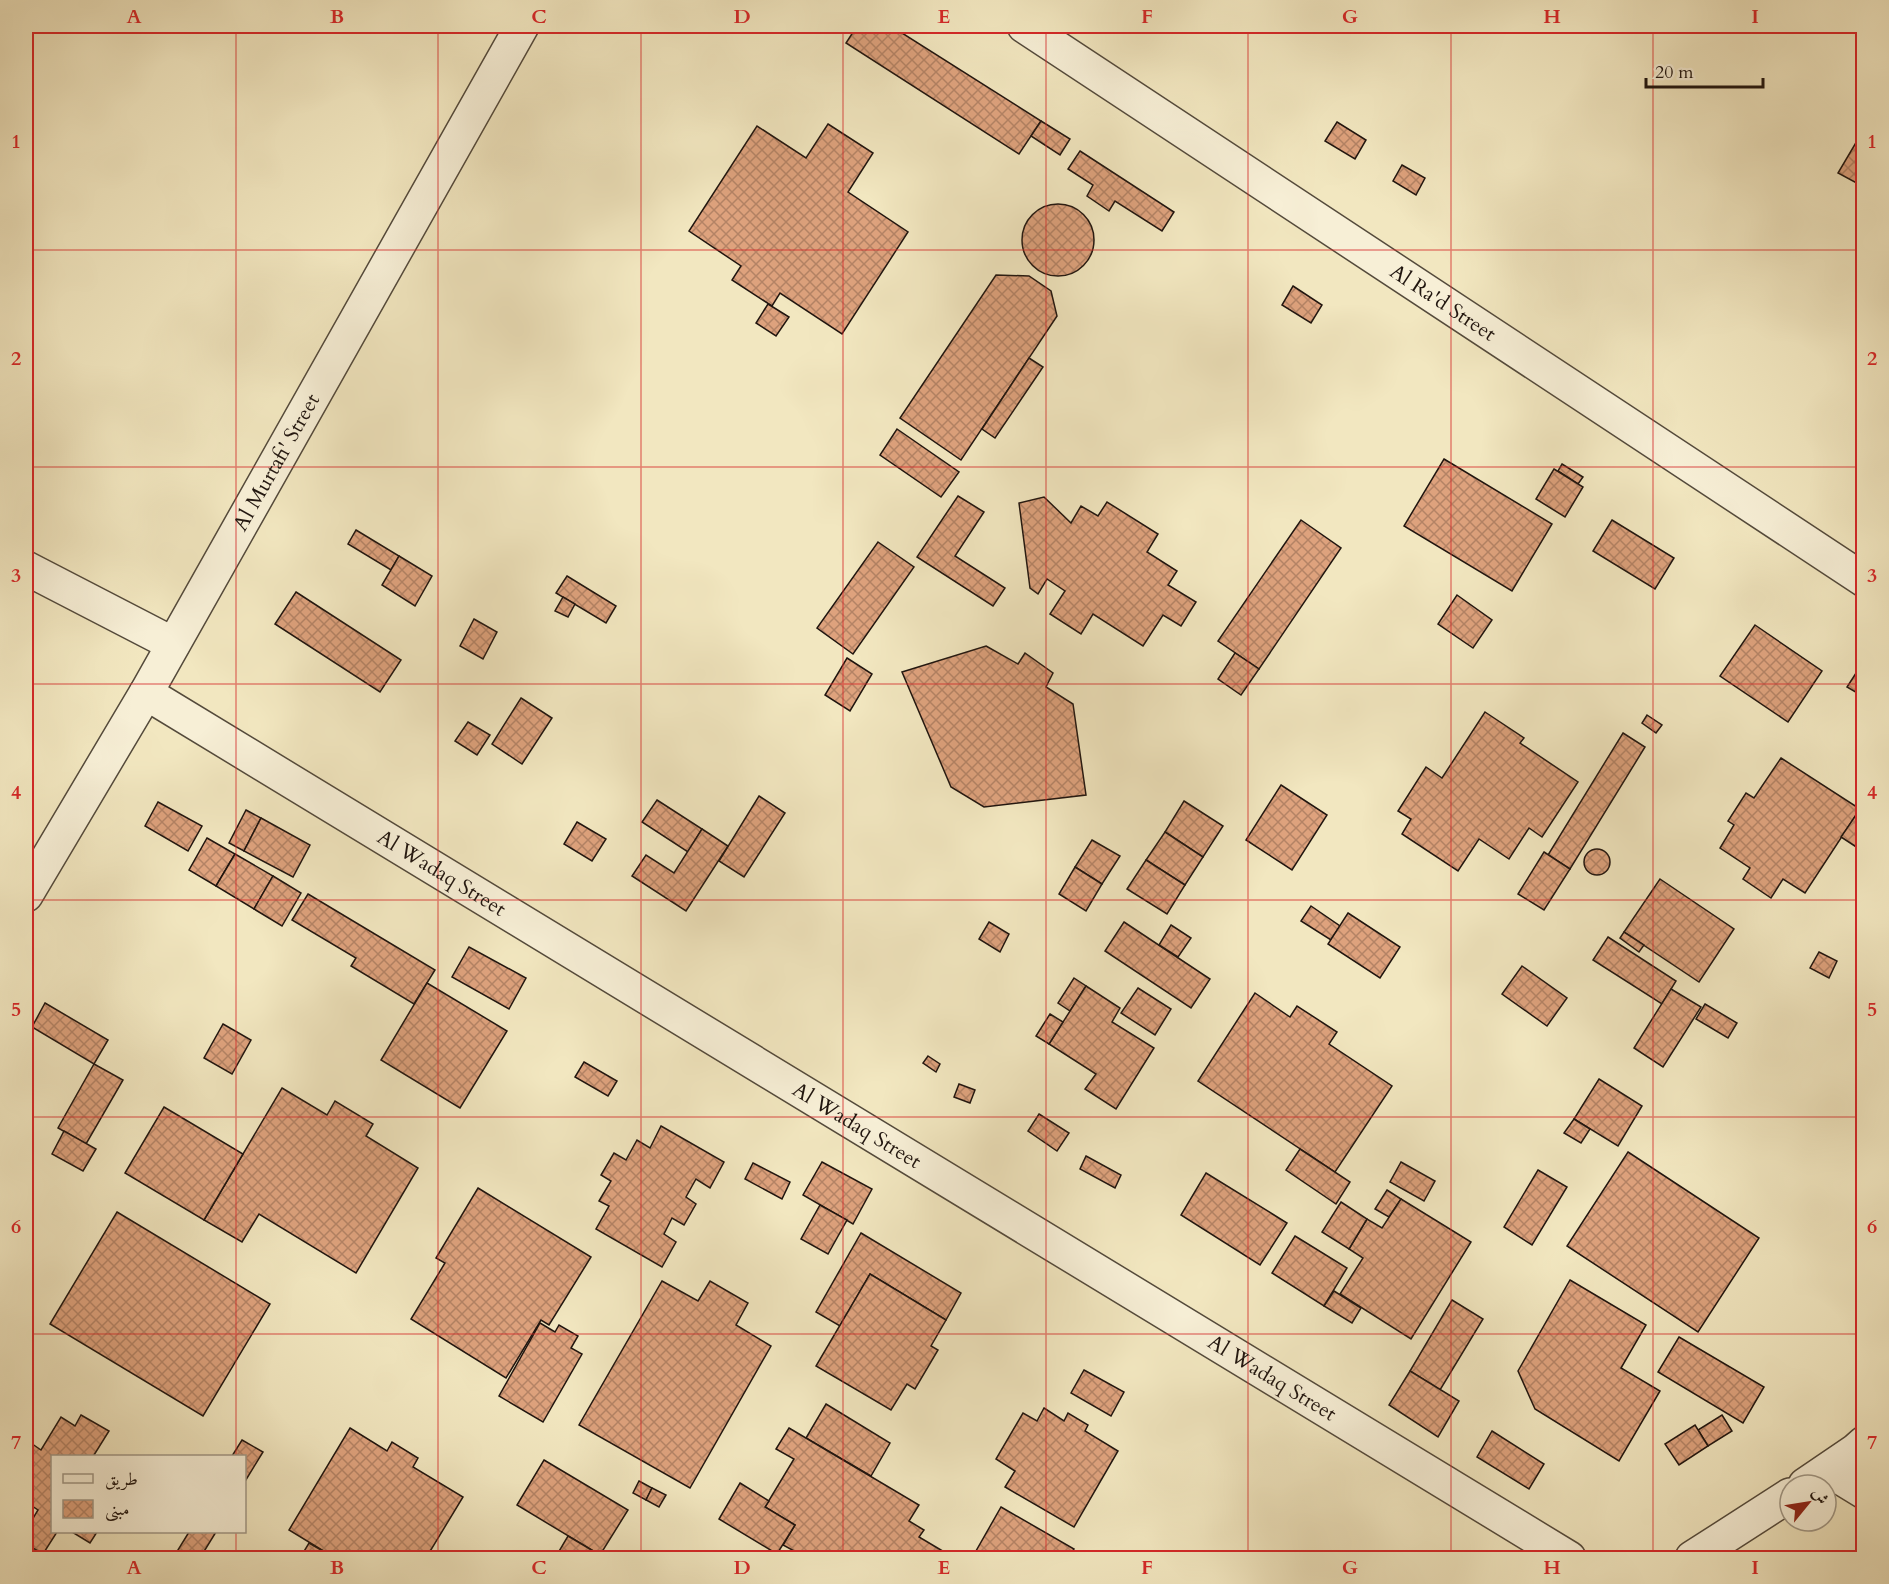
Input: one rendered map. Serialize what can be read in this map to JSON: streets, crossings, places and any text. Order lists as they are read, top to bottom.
{
  "streets": {
    "street": ["Al Ra'd Street", "Al Murtafi' Street", "Al Wadaq Street"]
  },
  "crossings": [
    ["Al Murtafi' Street", "Al Wadaq Street"]
  ],
  "legend": ["طريق", "مبنى"],
  "scale_bar": "20 m",
  "north": "top right",
  "grid": {
    "columns": [
      "A",
      "B",
      "C",
      "D",
      "E",
      "F",
      "G",
      "H",
      "I"
    ],
    "rows": [
      "1",
      "2",
      "3",
      "4",
      "5",
      "6",
      "7"
    ]
  }
}
